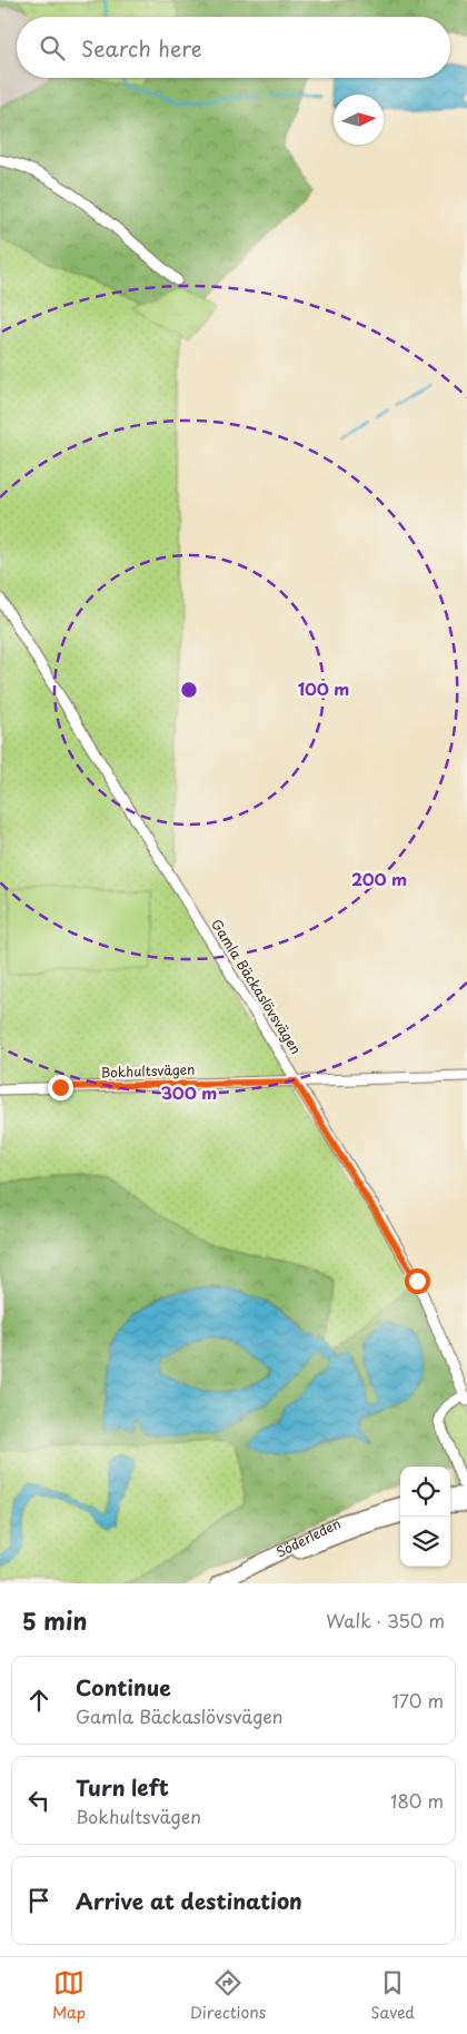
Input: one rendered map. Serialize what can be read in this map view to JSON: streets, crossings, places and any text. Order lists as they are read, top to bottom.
{
  "streets": {
    "street": ["Gamla Bäckaslövsvägen", "Bokhultsvägen", "Söderleden"]
  },
  "crossings": [
    ["Gamla Bäckaslövsvägen", "Bokhultsvägen"]
  ],
  "north": "right",
  "page": {
    "search": "Search here",
    "heading": ["5 min", "Walk · 350 m"],
    "list": [
      ["Continue", "Gamla Bäckaslövsvägen", "170 m"],
      ["Turn left", "Bokhultsvägen", "180 m"],
      "Arrive at destination"
    ],
    "nav": ["Map", "Directions", "Saved"]
  },
  "rings": ["100 m", "200 m", "300 m"]
}
